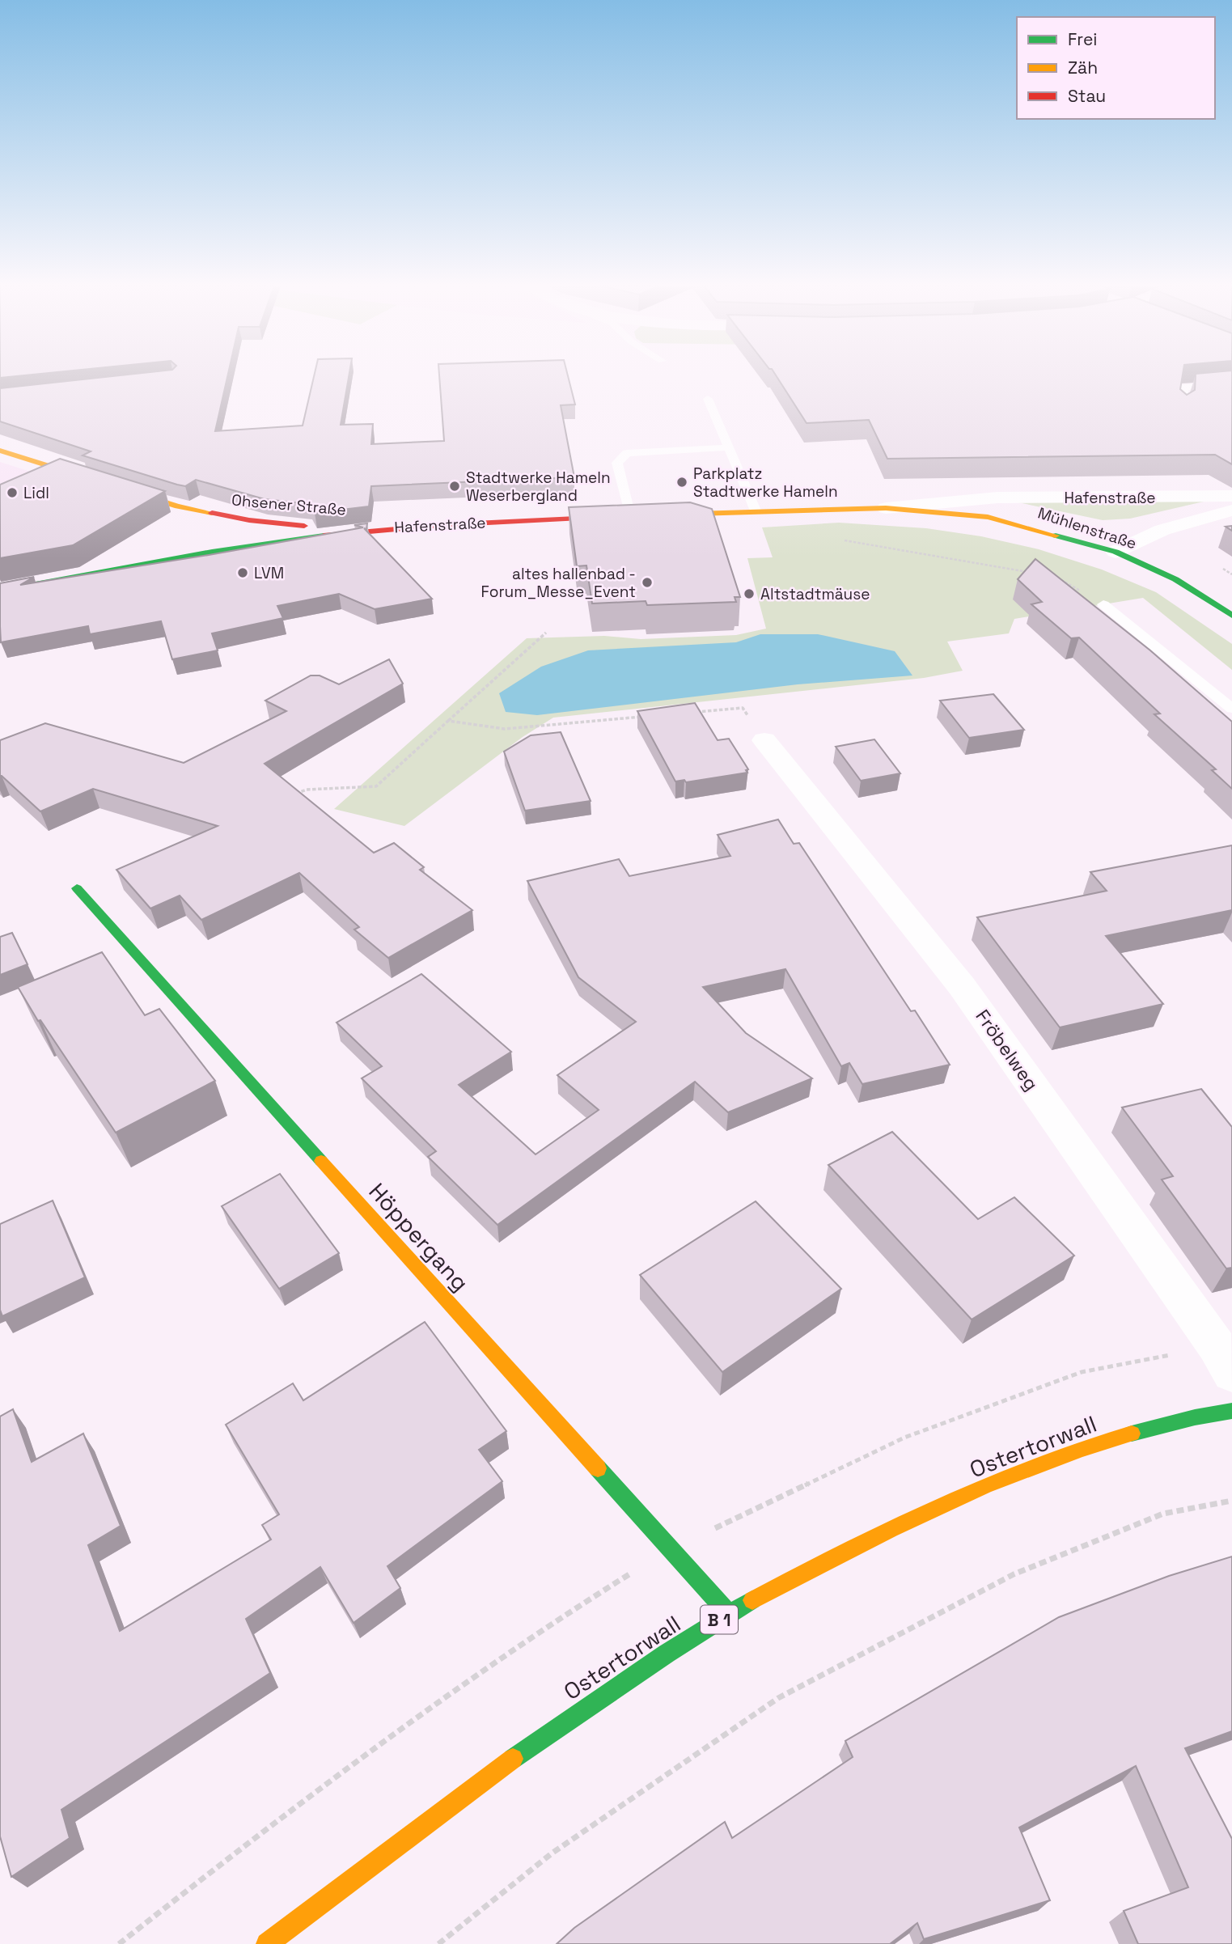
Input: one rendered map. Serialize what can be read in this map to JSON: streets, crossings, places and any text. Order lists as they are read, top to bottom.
{
  "streets": {
    "main road": [
      "Hafenstraße",
      "Ohsener Straße",
      "Mühlenstraße",
      "Höppergang",
      "Ostertorwall",
      "B 1"
    ],
    "street": ["Fröbelweg"]
  },
  "crossings": [
    ["Hafenstraße", "Ohsener Straße"],
    ["Hafenstraße", "Mühlenstraße"],
    ["Höppergang", "Ostertorwall"]
  ],
  "places": [
    "Parkplatz Stadtwerke Hameln",
    "Stadtwerke Hameln Weserbergland",
    "Lidl",
    "LVM",
    "altes hallenbad - Forum_Messe_Event",
    "Altstadtmäuse"
  ],
  "legend": ["Frei", "Zäh", "Stau"]
}
